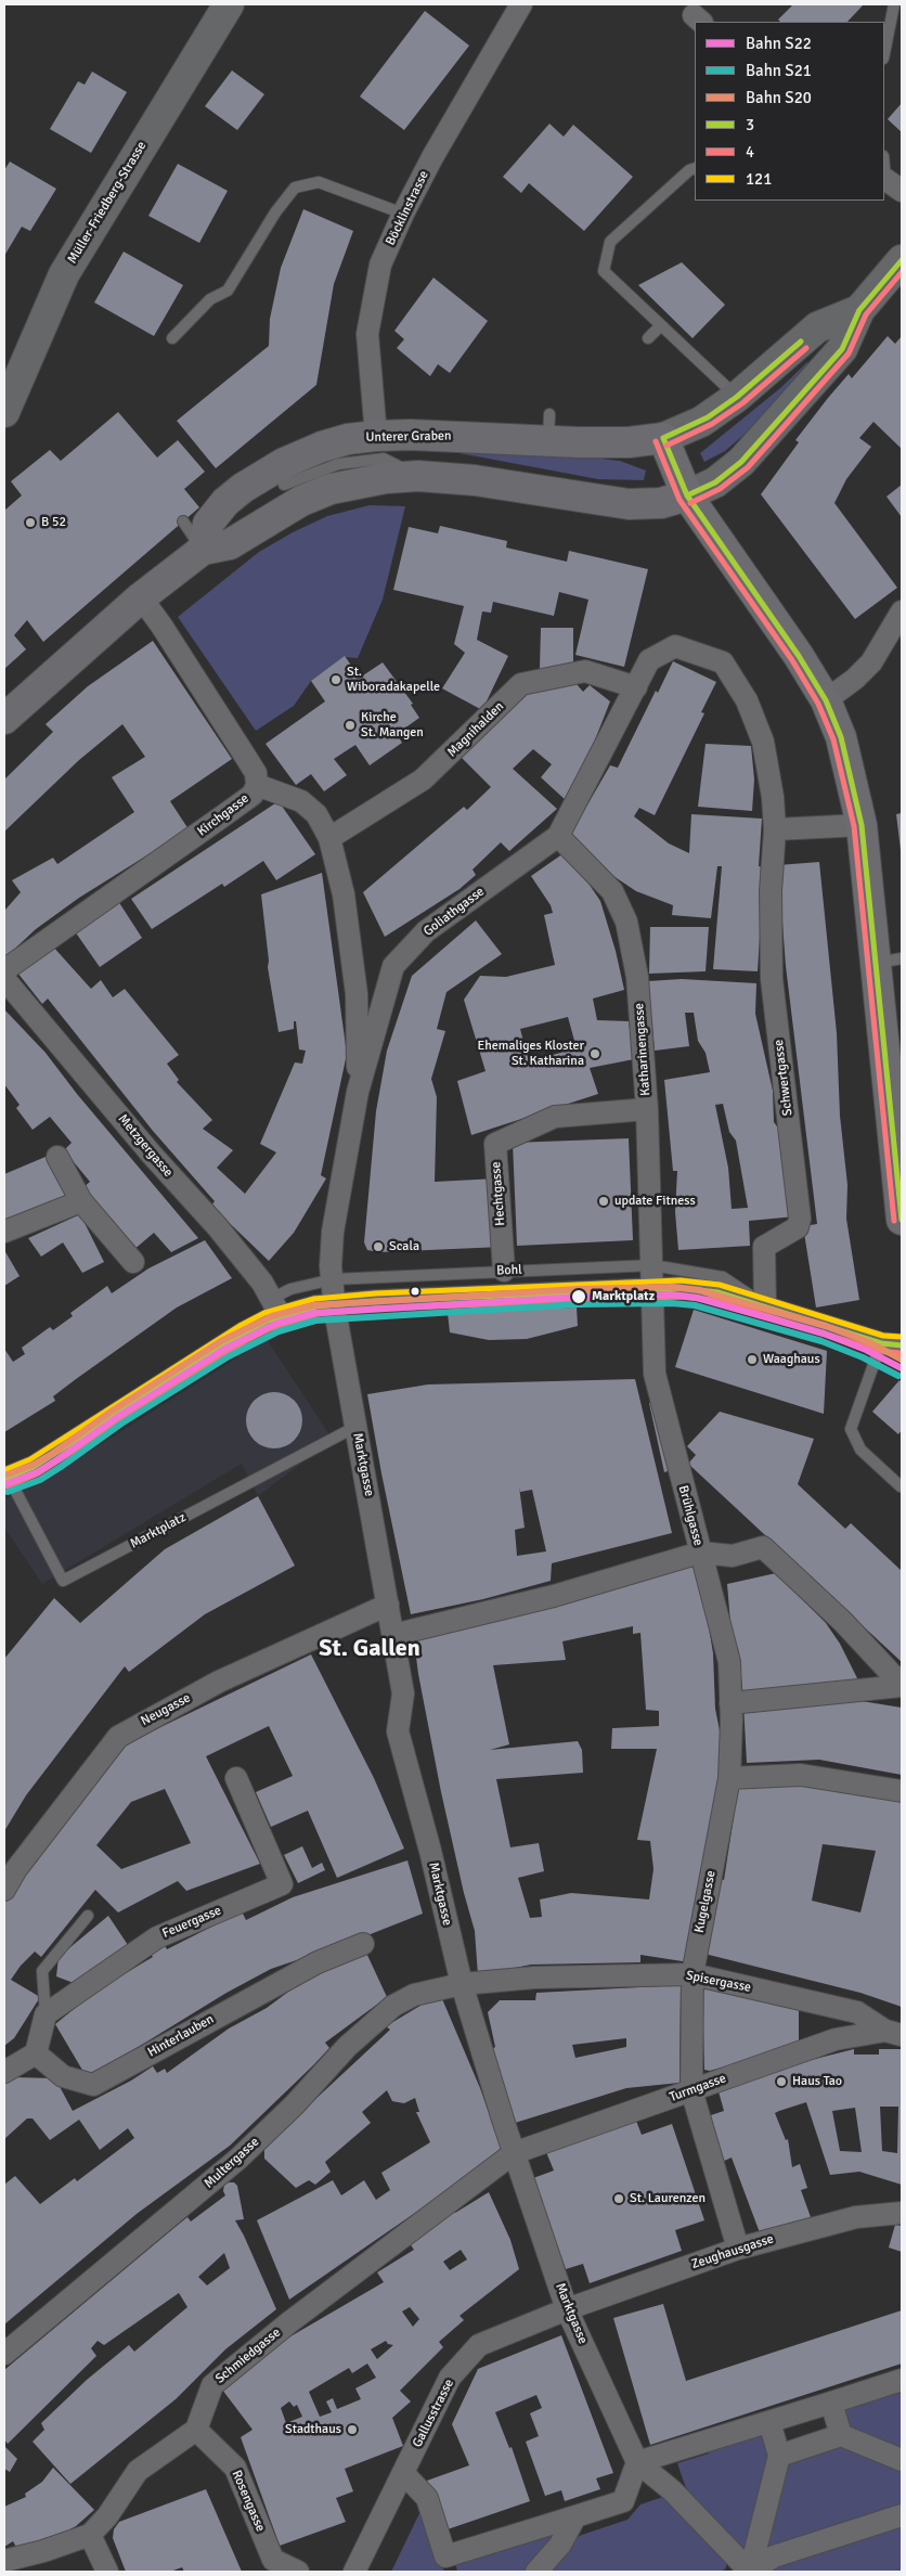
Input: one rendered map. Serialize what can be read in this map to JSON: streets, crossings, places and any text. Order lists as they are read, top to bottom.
{
  "streets": {
    "main road": ["Müller-Friedberg-Strasse", "Unterer Graben"],
    "street": [
      "Böcklinstrasse",
      "Magnihalden",
      "Kirchgasse",
      "Goliathgasse",
      "Katharinengasse",
      "Schwertgasse",
      "Metzgergasse",
      "Hechtgasse",
      "Bohl",
      "Marktgasse",
      "Brühlgasse",
      "Marktplatz",
      "Neugasse",
      "Kugelgasse",
      "Feuergasse",
      "Spisergasse",
      "Hinterlauben",
      "Turmgasse",
      "Multergasse",
      "Zeughausgasse",
      "Schmiedgasse",
      "Gallusstrasse",
      "Rosengasse"
    ]
  },
  "crossings": [
    ["Böcklinstrasse", "Unterer Graben"],
    ["Magnihalden", "Goliathgasse"],
    ["Magnihalden", "Schwertgasse"],
    ["Goliathgasse", "Katharinengasse"],
    ["Goliathgasse", "Schwertgasse"],
    ["Goliathgasse", "Bohl"],
    ["Goliathgasse", "Marktgasse"],
    ["Goliathgasse", "Marktplatz"],
    ["Katharinengasse", "Hechtgasse"],
    ["Katharinengasse", "Bohl"],
    ["Katharinengasse", "Brühlgasse"],
    ["Schwertgasse", "Bohl"],
    ["Metzgergasse", "Bohl"],
    ["Metzgergasse", "Marktplatz"],
    ["Hechtgasse", "Bohl"],
    ["Bohl", "Marktgasse"],
    ["Bohl", "Brühlgasse"],
    ["Bohl", "Marktplatz"],
    ["Marktgasse", "Marktplatz"],
    ["Marktgasse", "Neugasse"],
    ["Marktgasse", "Spisergasse"],
    ["Marktgasse", "Turmgasse"],
    ["Marktgasse", "Multergasse"],
    ["Marktgasse", "Zeughausgasse"],
    ["Marktgasse", "Schmiedgasse"],
    ["Marktgasse", "Gallusstrasse"],
    ["Brühlgasse", "Kugelgasse"],
    ["Kugelgasse", "Spisergasse"],
    ["Kugelgasse", "Turmgasse"],
    ["Kugelgasse", "Zeughausgasse"],
    ["Spisergasse", "Turmgasse"],
    ["Spisergasse", "Multergasse"],
    ["Turmgasse", "Schmiedgasse"],
    ["Zeughausgasse", "Gallusstrasse"],
    ["Schmiedgasse", "Rosengasse"]
  ],
  "districts": ["St. Gallen"],
  "places": [
    "B 52",
    "St. Wiboradakapelle",
    "Kirche St. Mangen",
    "Ehemaliges Kloster St. Katharina",
    "update Fitness",
    "Scala",
    "Marktplatz",
    "Waaghaus",
    "Haus Tao",
    "St. Laurenzen",
    "Stadthaus"
  ],
  "lines": [
    "transit line 3",
    "transit line 4",
    "transit line 121",
    "rail line S20",
    "rail line S22",
    "rail line S21"
  ],
  "legend": [
    "Bahn S22",
    "Bahn S21",
    "Bahn S20",
    "3",
    "4",
    "121"
  ]
}
